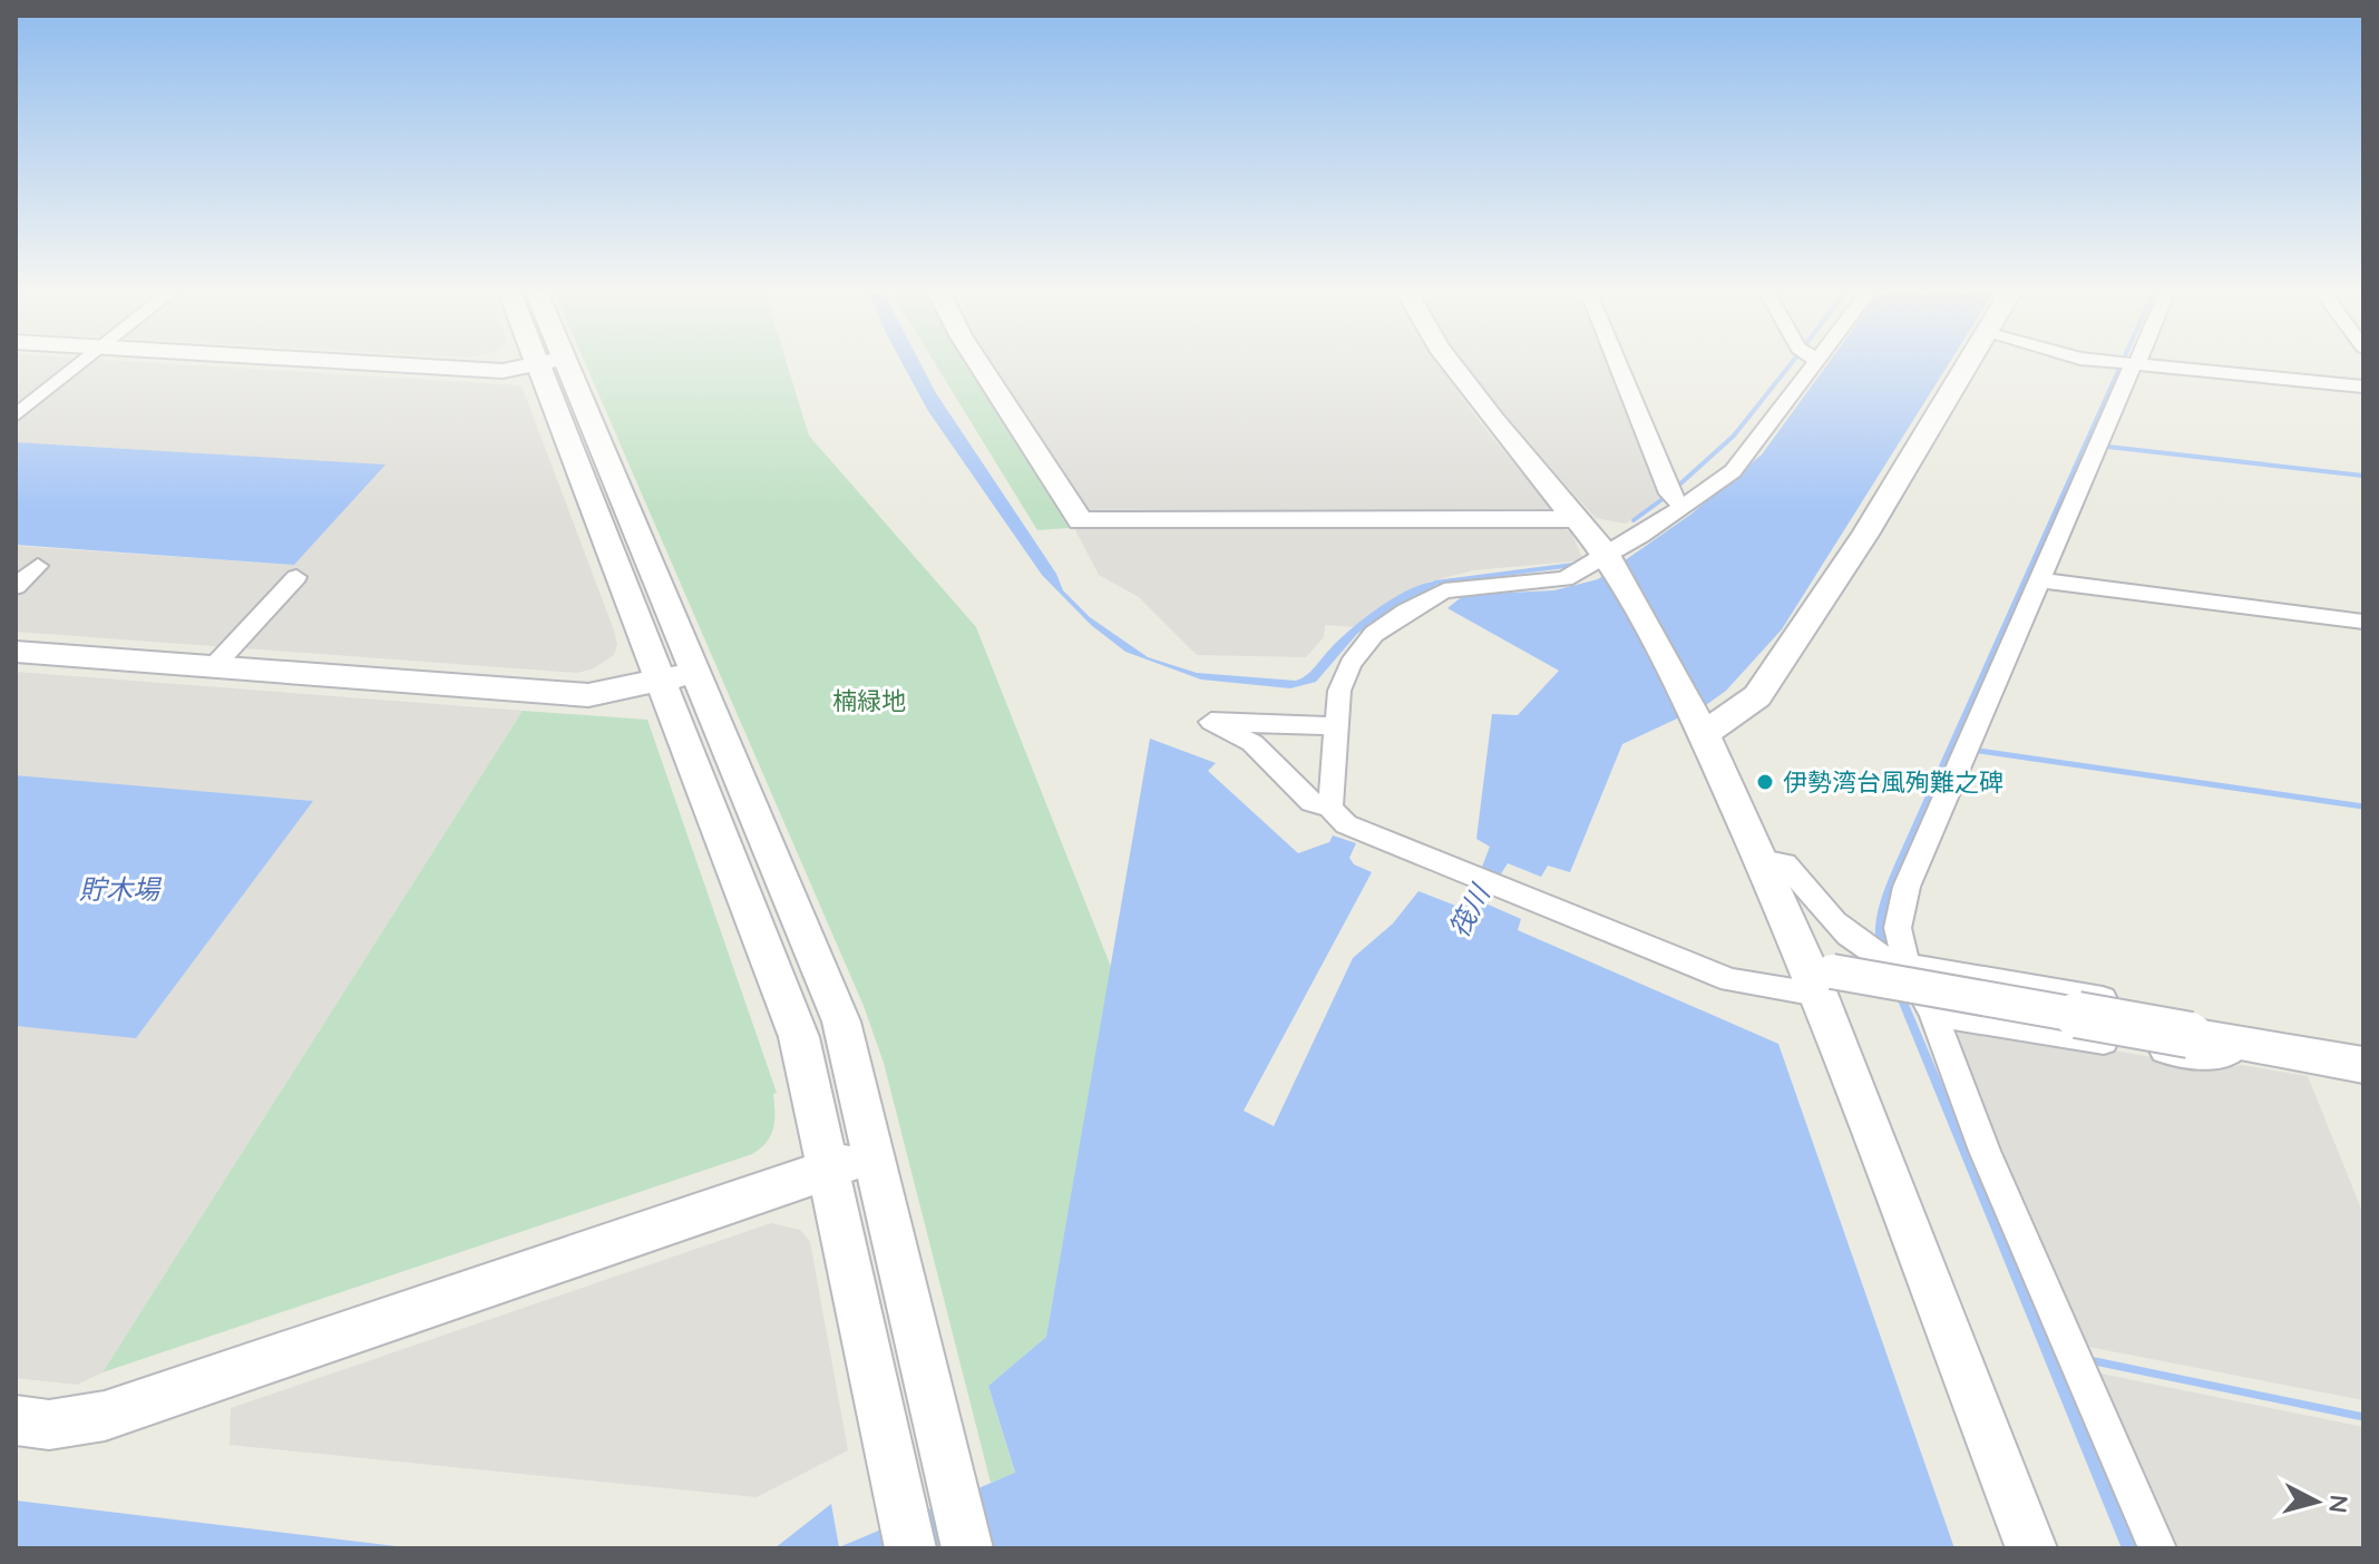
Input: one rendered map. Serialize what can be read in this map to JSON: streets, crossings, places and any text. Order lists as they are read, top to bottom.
{
  "water": ["貯木場", "筏川"],
  "parks": ["楠緑地"],
  "places": ["伊勢湾台風殉難之碑"],
  "north": "right"
}
